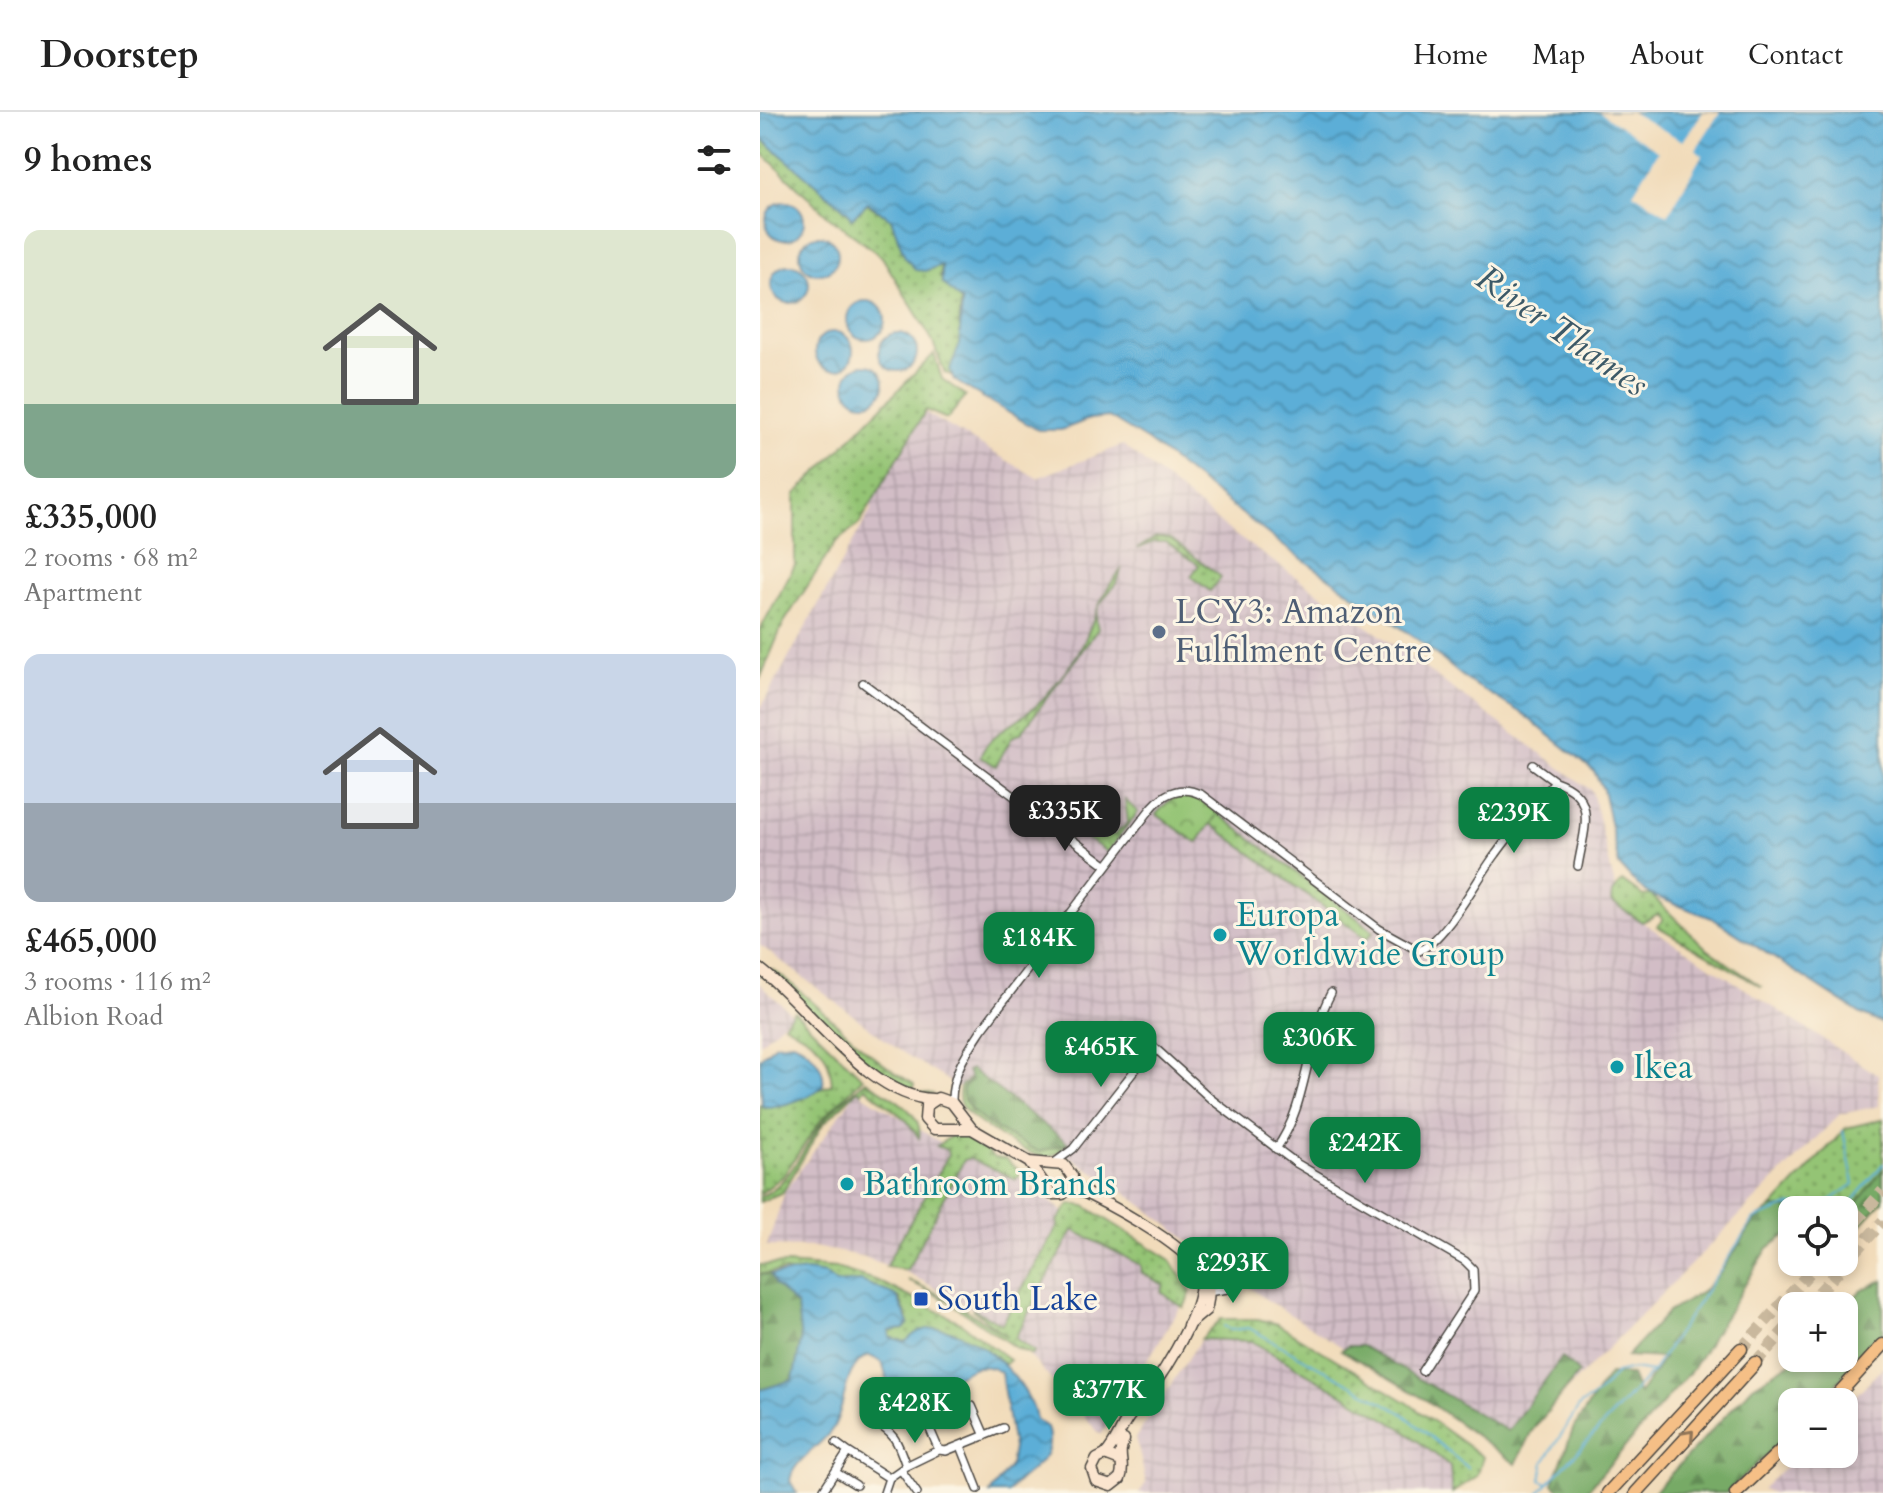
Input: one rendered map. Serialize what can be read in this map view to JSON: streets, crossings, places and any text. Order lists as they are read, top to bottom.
{
  "water": ["River Thames"],
  "places": {
    "other": [
      "LCY3: Amazon Fulfilment Centre",
      "Europa Worldwide Group",
      "Ikea",
      "Bathroom Brands"
    ],
    "transit": ["South Lake"]
  },
  "page": {
    "header": "Doorstep",
    "nav": [
      "Home",
      "Map",
      "About",
      "Contact"
    ],
    "heading": "9 homes",
    "list": [
      {
        "name": "£335,000",
        "note": "2 rooms · 68 m² · Apartment"
      },
      {
        "name": "£465,000",
        "note": "3 rooms · 116 m² · Albion Road"
      }
    ],
    "price": [
      "£335K",
      "£239K",
      "£184K",
      "£306K",
      "£465K",
      "£242K",
      "£293K",
      "£377K",
      "£428K"
    ],
    "map_buttons": ["+", "−"]
  }
}
